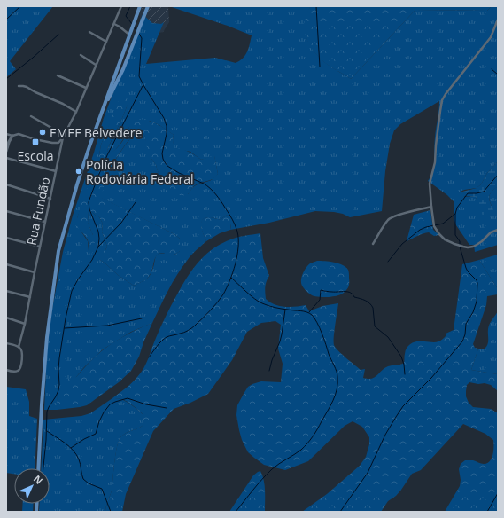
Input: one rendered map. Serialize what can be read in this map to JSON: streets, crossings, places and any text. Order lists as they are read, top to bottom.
{
  "streets": {
    "street": ["Rua Fundão"]
  },
  "places": {
    "other": ["EMEF Belvedere", "Polícia Rodoviária Federal"],
    "transit": ["Escola"]
  },
  "north": "top right"
}
